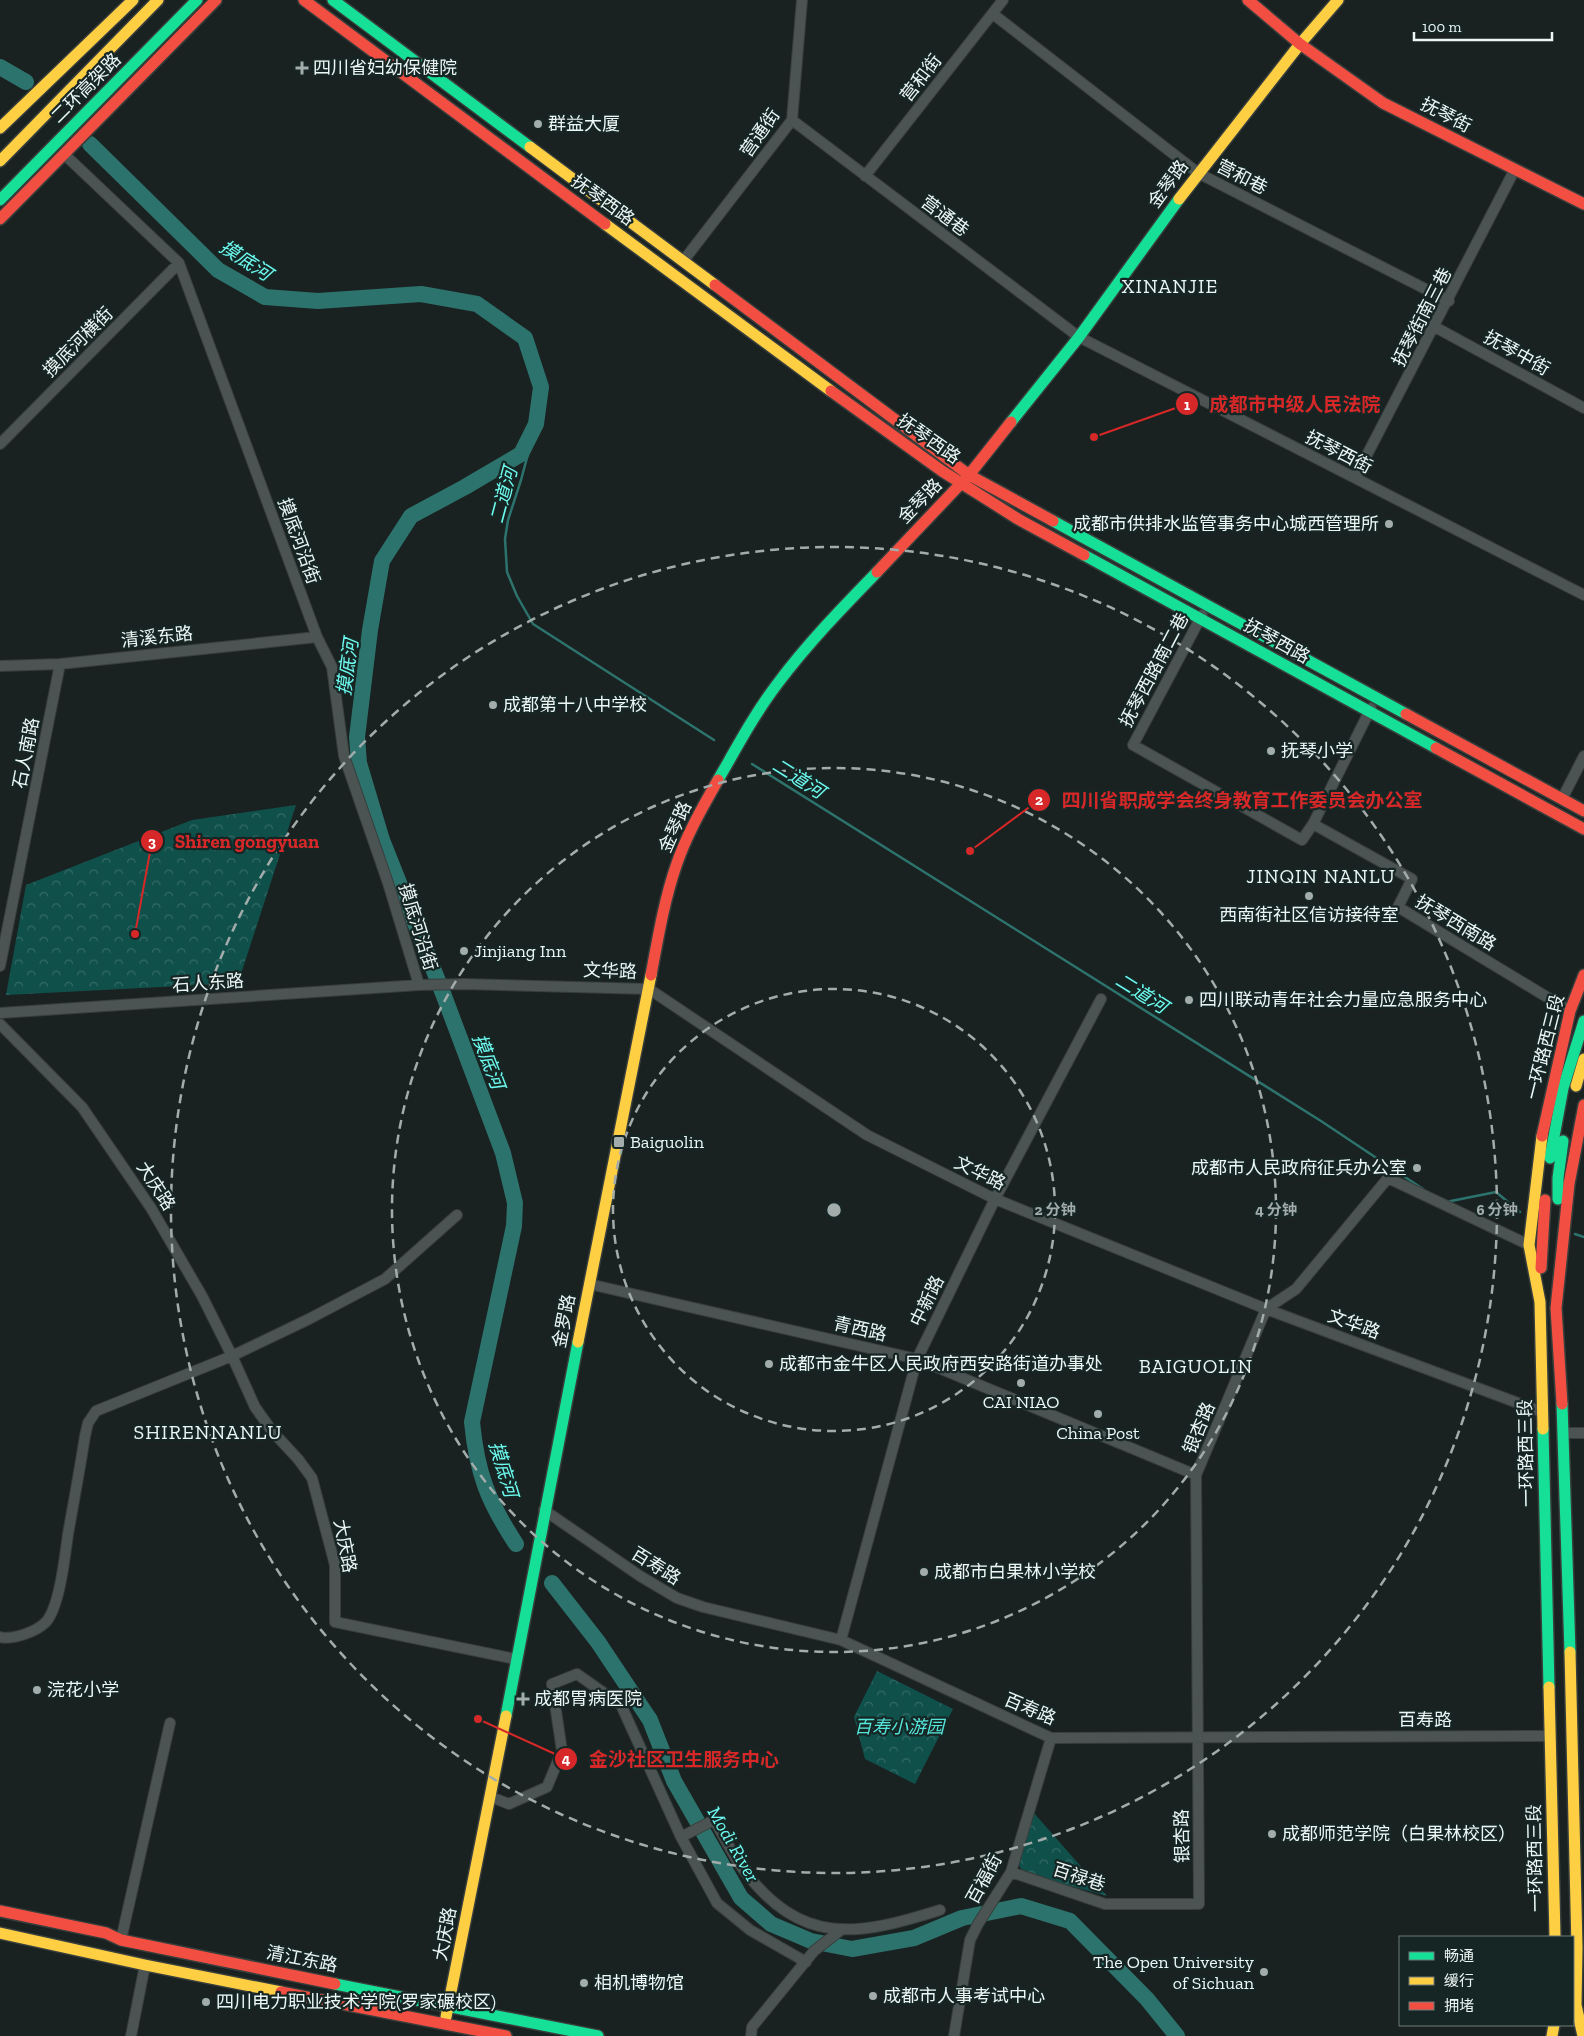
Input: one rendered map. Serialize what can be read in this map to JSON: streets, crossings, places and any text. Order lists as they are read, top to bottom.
{
  "streets": {
    "main road": [
      "二环高架路",
      "抚琴街",
      "金琴路",
      "抚琴西路",
      "一环路西三段",
      "大庆路",
      "金罗路",
      "清江东路"
    ],
    "street": [
      "营和街",
      "营通街",
      "营和巷",
      "营通巷",
      "抚琴街南三巷",
      "摸底河横街",
      "抚琴中街",
      "抚琴西街",
      "摸底河沿街",
      "清溪东路",
      "抚琴西路南二巷",
      "石人南路",
      "抚琴西南路",
      "文华路",
      "石人东路",
      "中新路",
      "青西路",
      "银杏路",
      "百寿路",
      "百禄巷",
      "百福街"
    ]
  },
  "crossings": [
    ["营和街", "营和巷"],
    ["营和街", "营通巷"],
    ["抚琴街", "金琴路"],
    ["抚琴街", "抚琴街南三巷"],
    ["营通街", "抚琴西路"],
    ["营通街", "营通巷"],
    ["营和巷", "金琴路"],
    ["营和巷", "抚琴街南三巷"],
    ["金琴路", "抚琴西路"],
    ["金琴路", "营通巷"],
    ["金琴路", "抚琴西街"],
    ["金琴路", "文华路"],
    ["金琴路", "金罗路"],
    ["抚琴西路", "抚琴西路南二巷"],
    ["营通巷", "抚琴西街"],
    ["抚琴街南三巷", "抚琴中街"],
    ["抚琴街南三巷", "抚琴西街"],
    ["摸底河横街", "摸底河沿街"],
    ["摸底河沿街", "清溪东路"],
    ["摸底河沿街", "文华路"],
    ["摸底河沿街", "石人东路"],
    ["清溪东路", "石人南路"],
    ["抚琴西路南二巷", "抚琴西南路"],
    ["抚琴西南路", "一环路西三段"],
    ["文华路", "石人东路"],
    ["文华路", "一环路西三段"],
    ["文华路", "中新路"],
    ["文华路", "金罗路"],
    ["文华路", "银杏路"],
    ["一环路西三段", "百寿路"],
    ["大庆路", "金罗路"],
    ["大庆路", "清江东路"],
    ["中新路", "青西路"],
    ["中新路", "百寿路"],
    ["金罗路", "青西路"],
    ["金罗路", "百寿路"],
    ["青西路", "银杏路"],
    ["银杏路", "百寿路"],
    ["银杏路", "百禄巷"],
    ["百寿路", "百福街"],
    ["百禄巷", "百福街"]
  ],
  "districts": [
    "XINANJIE",
    "JINQIN NANLU",
    "BAIGUOLIN",
    "SHIRENNANLU"
  ],
  "water": ["摸底河", "二道河", "Modi River"],
  "parks": ["百寿小游园"],
  "places": {
    "health": ["四川省妇幼保健院", "成都胃病医院"],
    "other": [
      "群益大厦",
      "成都市中级人民法院",
      "成都市供排水监管事务中心城西管理所",
      "成都第十八中学校",
      "抚琴小学",
      "四川省职成学会终身教育工作委员会办公室",
      "西南街社区信访接待室",
      "Shiren gongyuan",
      "Jinjiang Inn",
      "四川联动青年社会力量应急服务中心",
      "成都市人民政府征兵办公室",
      "成都市金牛区人民政府西安路街道办事处",
      "CAI NIAO",
      "China Post",
      "成都市白果林小学校",
      "浣花小学",
      "金沙社区卫生服务中心",
      "成都师范学院（白果林校区）",
      "The Open University of Sichuan",
      "相机博物馆",
      "成都市人事考试中心",
      "四川电力职业技术学院(罗家碾校区)"
    ],
    "transit": ["Baiguolin"]
  },
  "legend": ["畅通", "缓行", "拥堵"],
  "scale_bar": "100 m",
  "rings": ["2 分钟", "4 分钟", "6 分钟"]
}
